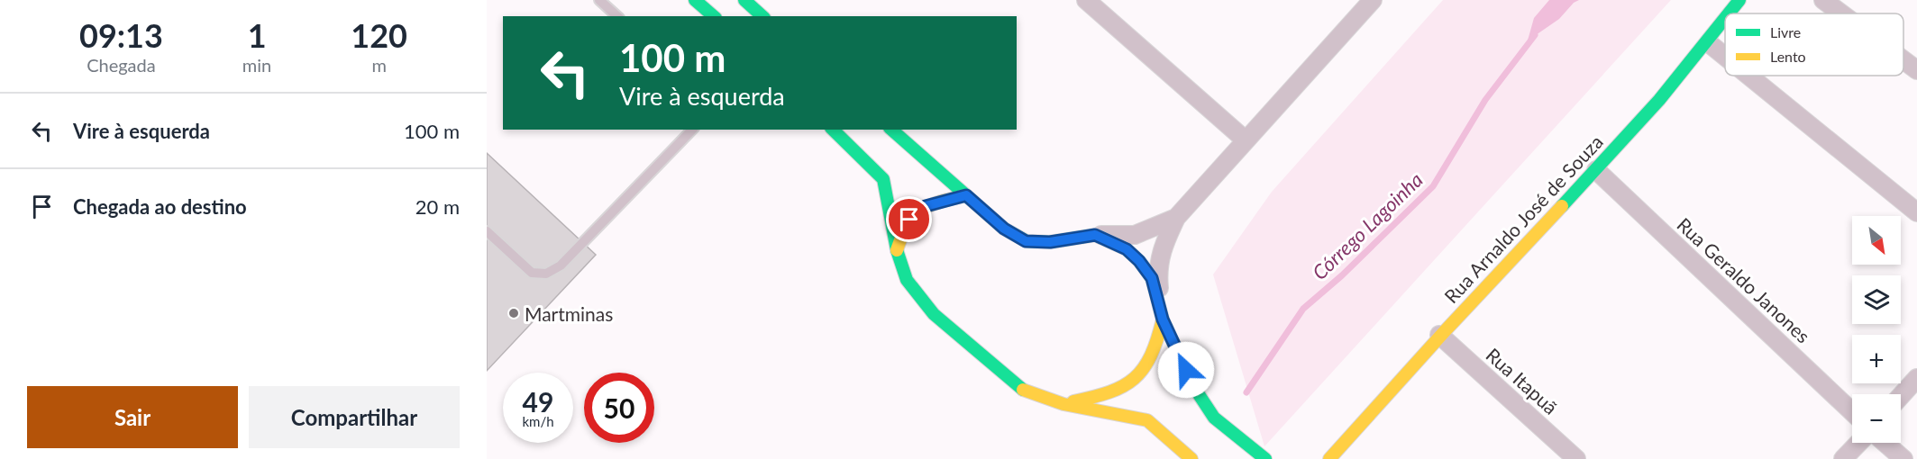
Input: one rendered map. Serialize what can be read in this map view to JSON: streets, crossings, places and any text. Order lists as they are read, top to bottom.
{
  "streets": {
    "main road": ["Rua Arnaldo José de Souza"],
    "street": ["Rua Geraldo Janones", "Rua Itapuã"]
  },
  "crossings": [
    ["Rua Arnaldo José de Souza", "Rua Geraldo Janones"],
    ["Rua Arnaldo José de Souza", "Rua Itapuã"]
  ],
  "water": ["Córrego Lagoinha"],
  "places": ["Martminas"],
  "legend": ["Livre", "Lento"],
  "north": "bottom right",
  "page": {
    "eta": [
      "09:13",
      "Chegada",
      "1",
      "min",
      "120",
      "m"
    ],
    "turn": ["100 m", "Vire à esquerda"],
    "list": [
      {
        "name": "Vire à esquerda",
        "value": "100 m"
      },
      {
        "name": "Chegada ao destino",
        "value": "20 m"
      }
    ],
    "map_buttons": ["+", "−"],
    "speed": "49 km/h",
    "limit": "50",
    "buttons": ["Sair", "Compartilhar"]
  }
}
